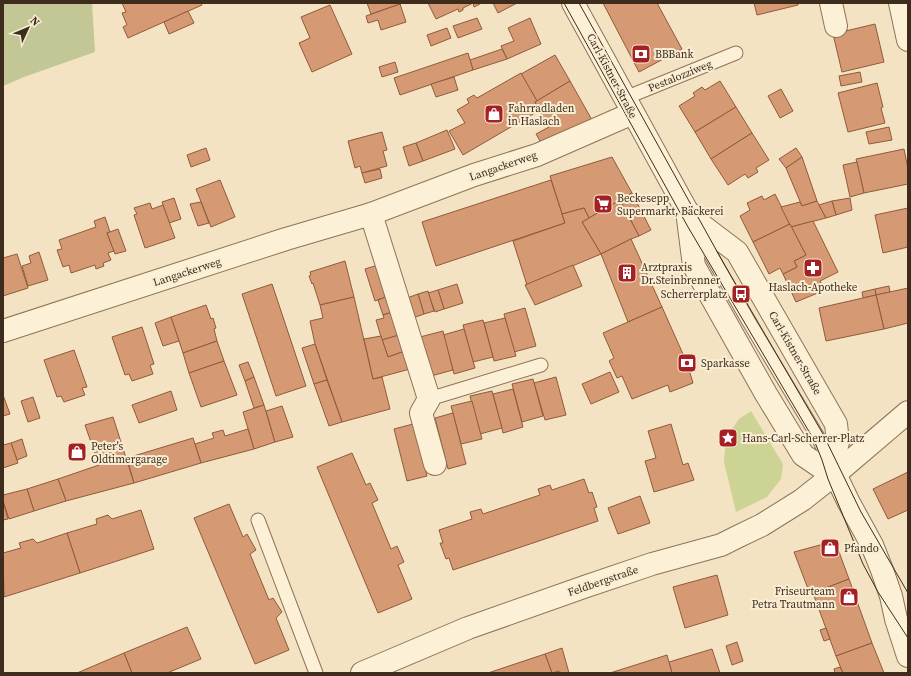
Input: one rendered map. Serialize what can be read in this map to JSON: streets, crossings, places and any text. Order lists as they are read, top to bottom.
{
  "streets": {
    "street": ["Carl-Kistner-Straße", "Langackerweg", "Feldbergstraße"],
    "lane": ["Pestalozziweg"]
  },
  "crossings": [
    ["Carl-Kistner-Straße", "Pestalozziweg"],
    ["Carl-Kistner-Straße", "Langackerweg"],
    ["Carl-Kistner-Straße", "Feldbergstraße"],
    ["Pestalozziweg", "Langackerweg"]
  ],
  "places": {
    "bank": ["BBBank", "Sparkasse"],
    "shop": [
      "Fahrradladen in Haslach",
      "Peter's Oldtimergarage",
      "Pfando",
      "Friseurteam Petra Trautmann"
    ],
    "supermarket": ["Beckesepp Supermarkt, Bäckerei"],
    "pharmacy": ["Haslach-Apotheke"],
    "building": ["Arztpraxis Dr.Steinbrenner"],
    "bus stop": ["Scherrerplatz"],
    "place": ["Hans-Carl-Scherrer-Platz"]
  },
  "north": "top right"
}
